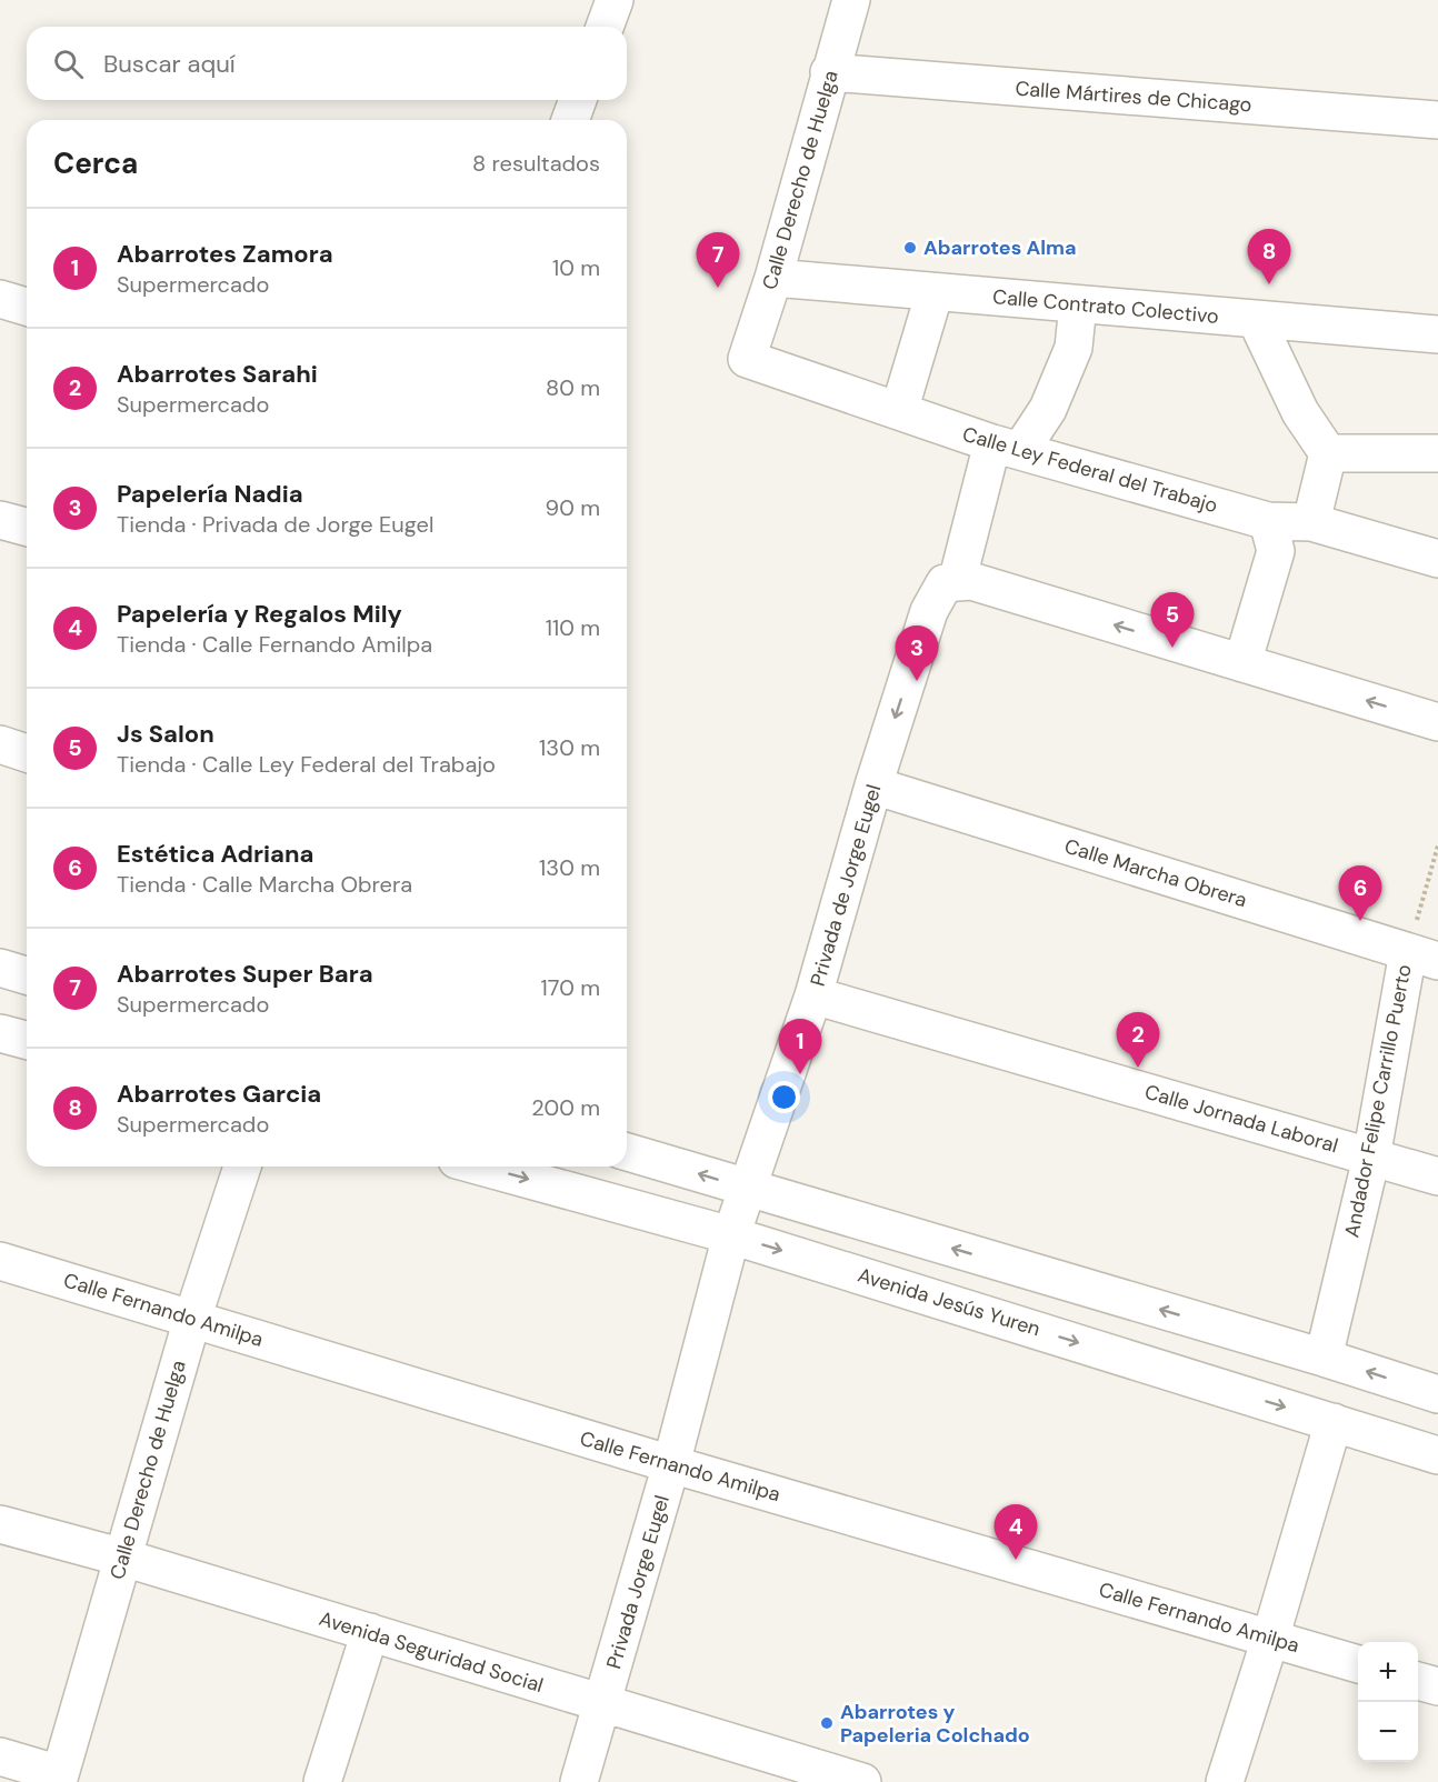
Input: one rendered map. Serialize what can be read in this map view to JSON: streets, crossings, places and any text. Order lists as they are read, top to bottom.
{
  "streets": {
    "street": [
      "Calle Mártires de Chicago",
      "Calle Derecho de Huelga",
      "Calle Contrato Colectivo",
      "Calle Ley Federal del Trabajo",
      "Calle Marcha Obrera",
      "Privada de Jorge Eugel",
      "Andador Felipe Carrillo Puerto",
      "Calle Jornada Laboral",
      "Avenida Jesús Yuren",
      "Calle Fernando Amilpa",
      "Privada Jorge Eugel",
      "Avenida Seguridad Social"
    ]
  },
  "crossings": [
    ["Calle Mártires de Chicago", "Calle Derecho de Huelga"],
    ["Calle Derecho de Huelga", "Calle Contrato Colectivo"],
    ["Calle Derecho de Huelga", "Calle Ley Federal del Trabajo"],
    ["Calle Derecho de Huelga", "Calle Fernando Amilpa"],
    ["Calle Derecho de Huelga", "Avenida Seguridad Social"],
    ["Calle Marcha Obrera", "Privada de Jorge Eugel"],
    ["Calle Marcha Obrera", "Andador Felipe Carrillo Puerto"],
    ["Privada de Jorge Eugel", "Calle Jornada Laboral"],
    ["Privada de Jorge Eugel", "Privada Jorge Eugel"],
    ["Andador Felipe Carrillo Puerto", "Calle Jornada Laboral"],
    ["Avenida Jesús Yuren", "Privada Jorge Eugel"],
    ["Calle Fernando Amilpa", "Privada Jorge Eugel"],
    ["Privada Jorge Eugel", "Avenida Seguridad Social"]
  ],
  "places": ["Abarrotes Alma", "Abarrotes y Papeleria Colchado"],
  "page": {
    "search": "Buscar aquí",
    "heading": ["Cerca", "8 resultados"],
    "list": [
      {
        "mark": "1",
        "name": "Abarrotes Zamora",
        "note": "Supermercado",
        "value": "10 m"
      },
      {
        "mark": "2",
        "name": "Abarrotes Sarahi",
        "note": "Supermercado",
        "value": "80 m"
      },
      {
        "mark": "3",
        "name": "Papelería Nadia",
        "note": "Tienda · Privada de Jorge Eugel",
        "value": "90 m"
      },
      {
        "mark": "4",
        "name": "Papelería y Regalos Mily",
        "note": "Tienda · Calle Fernando Amilpa",
        "value": "110 m"
      },
      {
        "mark": "5",
        "name": "Js Salon",
        "note": "Tienda · Calle Ley Federal del Trabajo",
        "value": "130 m"
      },
      {
        "mark": "6",
        "name": "Estética Adriana",
        "note": "Tienda · Calle Marcha Obrera",
        "value": "130 m"
      },
      {
        "mark": "7",
        "name": "Abarrotes Super Bara",
        "note": "Supermercado",
        "value": "170 m"
      },
      {
        "mark": "8",
        "name": "Abarrotes Garcia",
        "note": "Supermercado",
        "value": "200 m"
      }
    ],
    "pins": [
      "8",
      "7",
      "5",
      "3",
      "6",
      "2",
      "1",
      "4"
    ],
    "map_buttons": ["+", "−"]
  }
}
